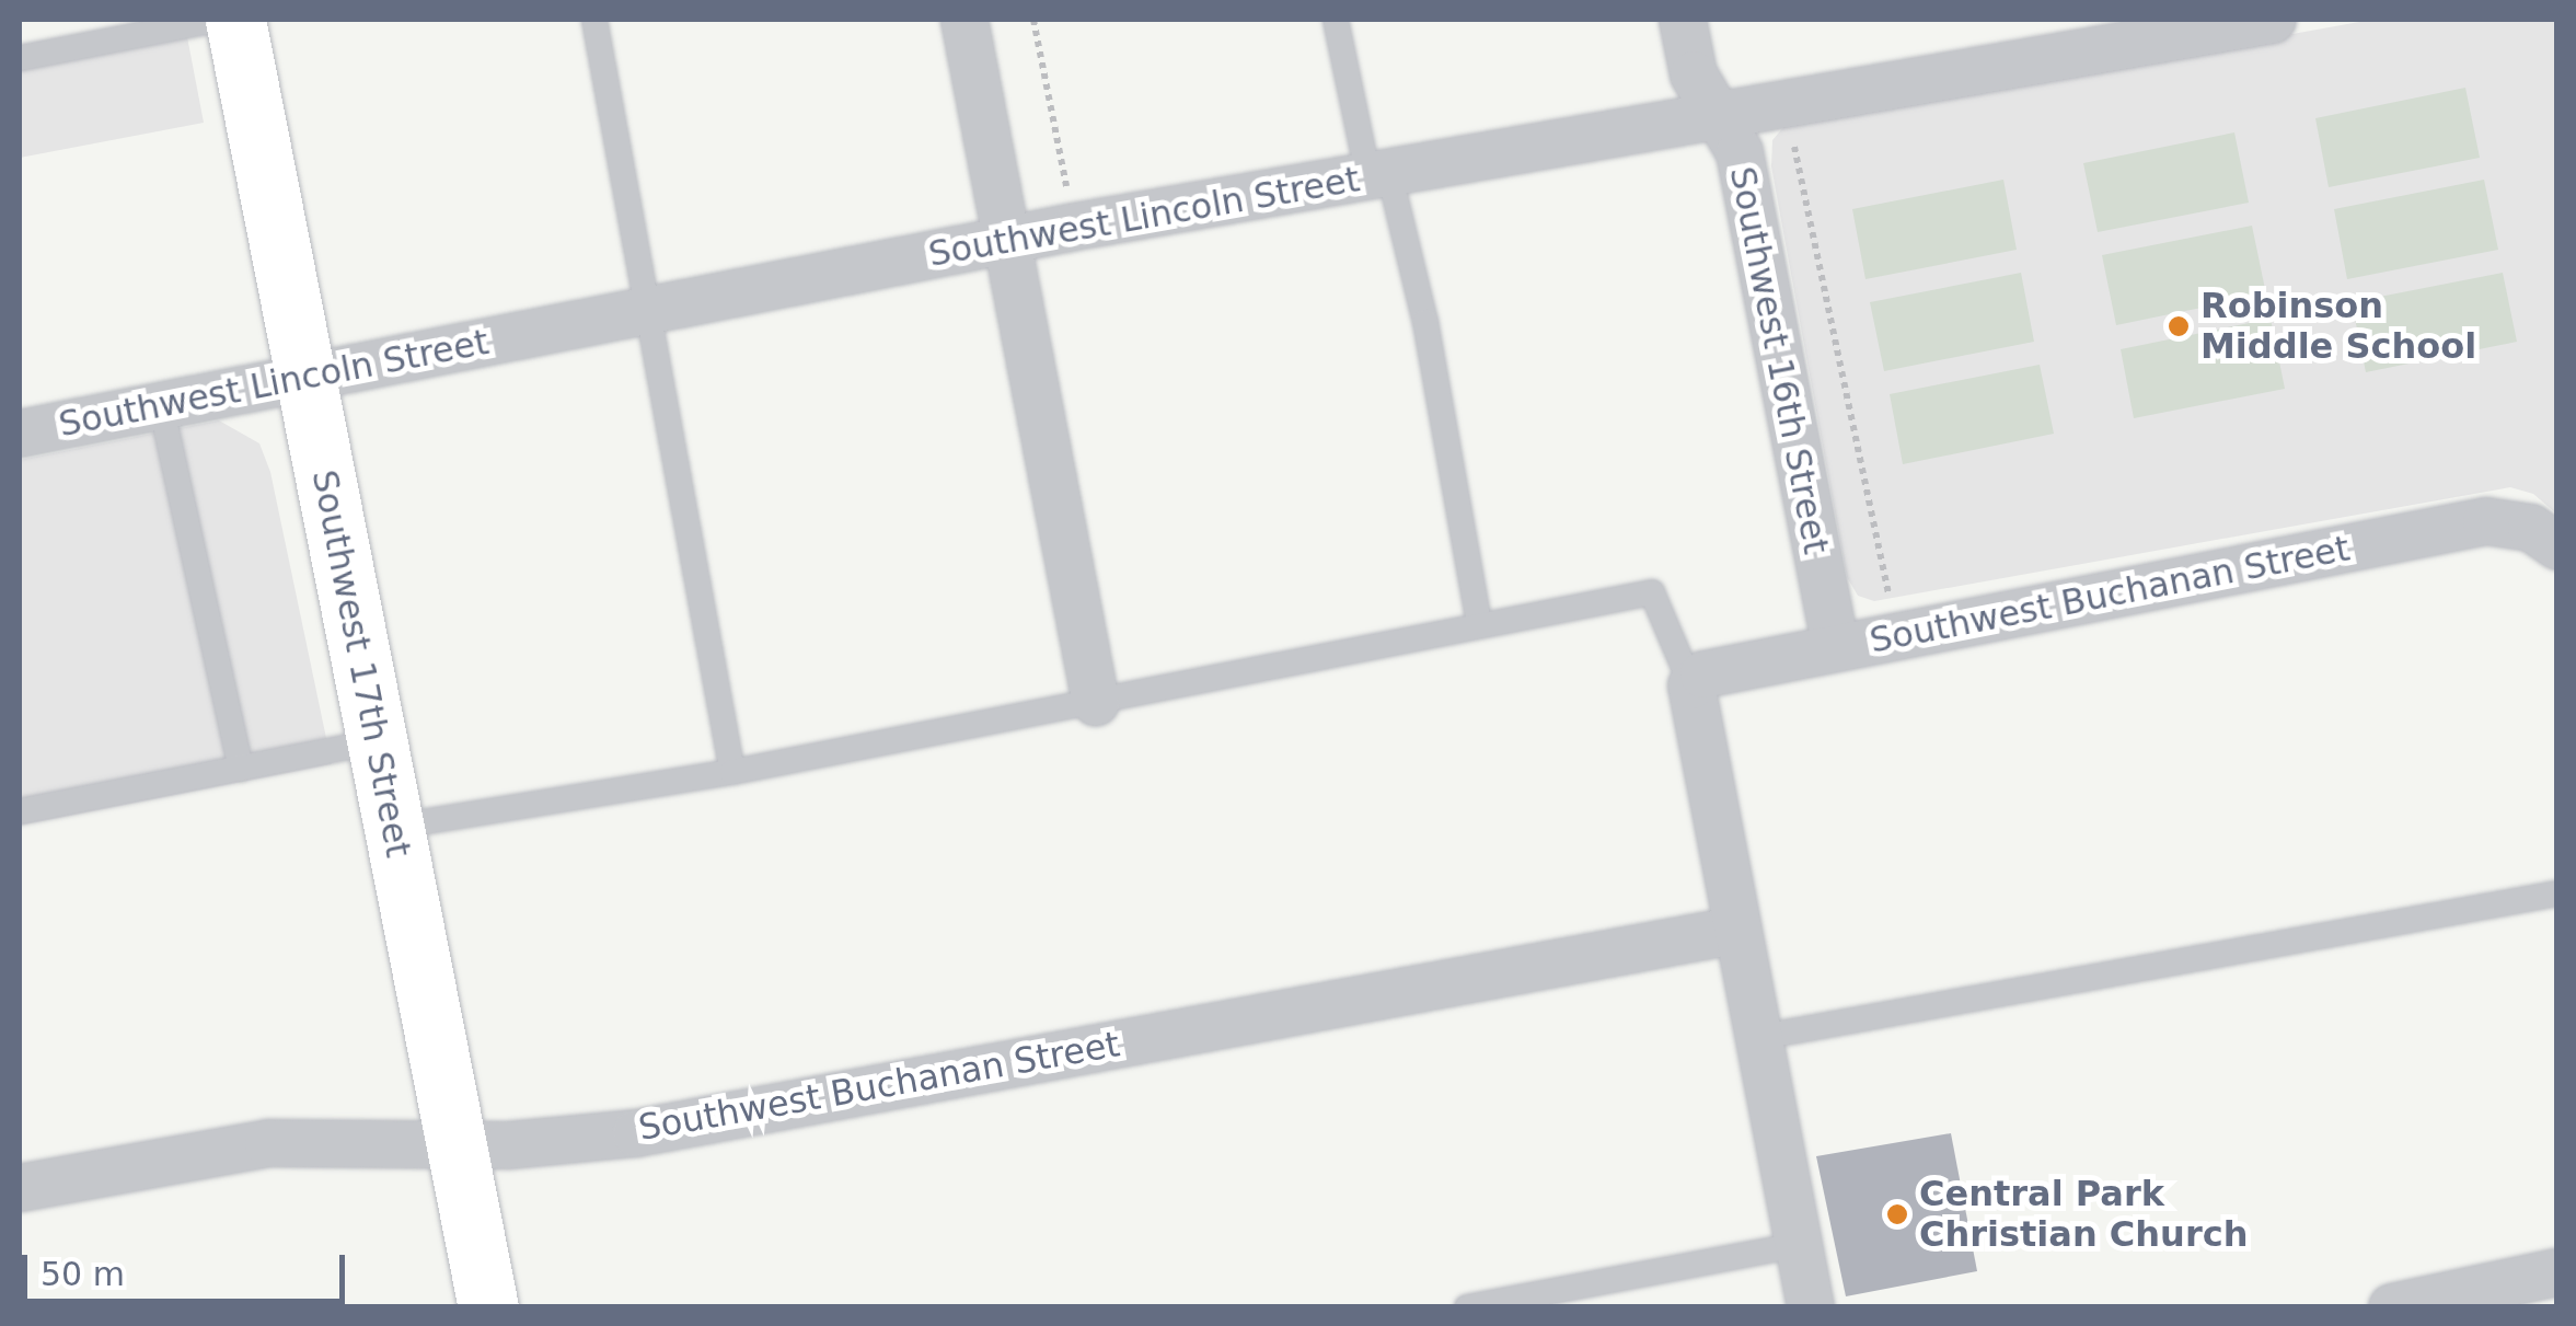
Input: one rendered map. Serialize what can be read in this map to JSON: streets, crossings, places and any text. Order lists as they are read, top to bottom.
{
  "streets": {
    "main road": ["Southwest 17th Street"],
    "street": ["Southwest Lincoln Street", "Southwest 16th Street", "Southwest Buchanan Street"]
  },
  "crossings": [
    ["Southwest Lincoln Street", "Southwest 16th Street"],
    ["Southwest Lincoln Street", "Southwest 17th Street"],
    ["Southwest 16th Street", "Southwest Buchanan Street"],
    ["Southwest Buchanan Street", "Southwest 17th Street"]
  ],
  "places": ["Robinson Middle School", "Central Park Christian Church"],
  "scale_bar": "50 m"
}
